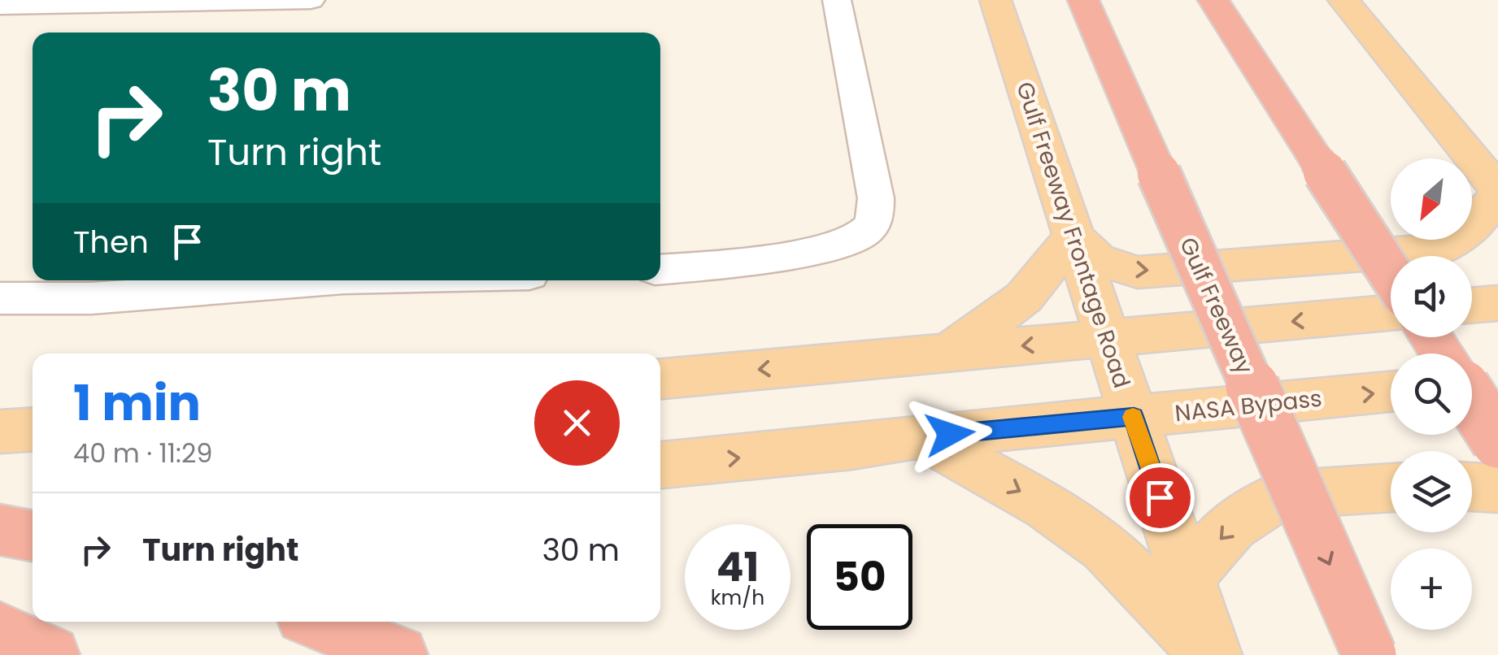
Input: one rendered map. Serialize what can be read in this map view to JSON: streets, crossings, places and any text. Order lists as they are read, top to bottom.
{
  "streets": {
    "highway": ["Gulf Freeway"],
    "main road": ["Gulf Freeway Frontage Road", "NASA Bypass"]
  },
  "crossings": [
    ["Gulf Freeway Frontage Road", "NASA Bypass"]
  ],
  "north": "bottom left",
  "page": {
    "turn": ["30 m", "Turn right"],
    "map_buttons": "+",
    "then": "Then",
    "heading": ["1 min", "40 m · 11:29"],
    "list": [
      {
        "name": "Turn right",
        "value": "30 m"
      }
    ],
    "speed": "41 km/h",
    "limit": "50"
  }
}
